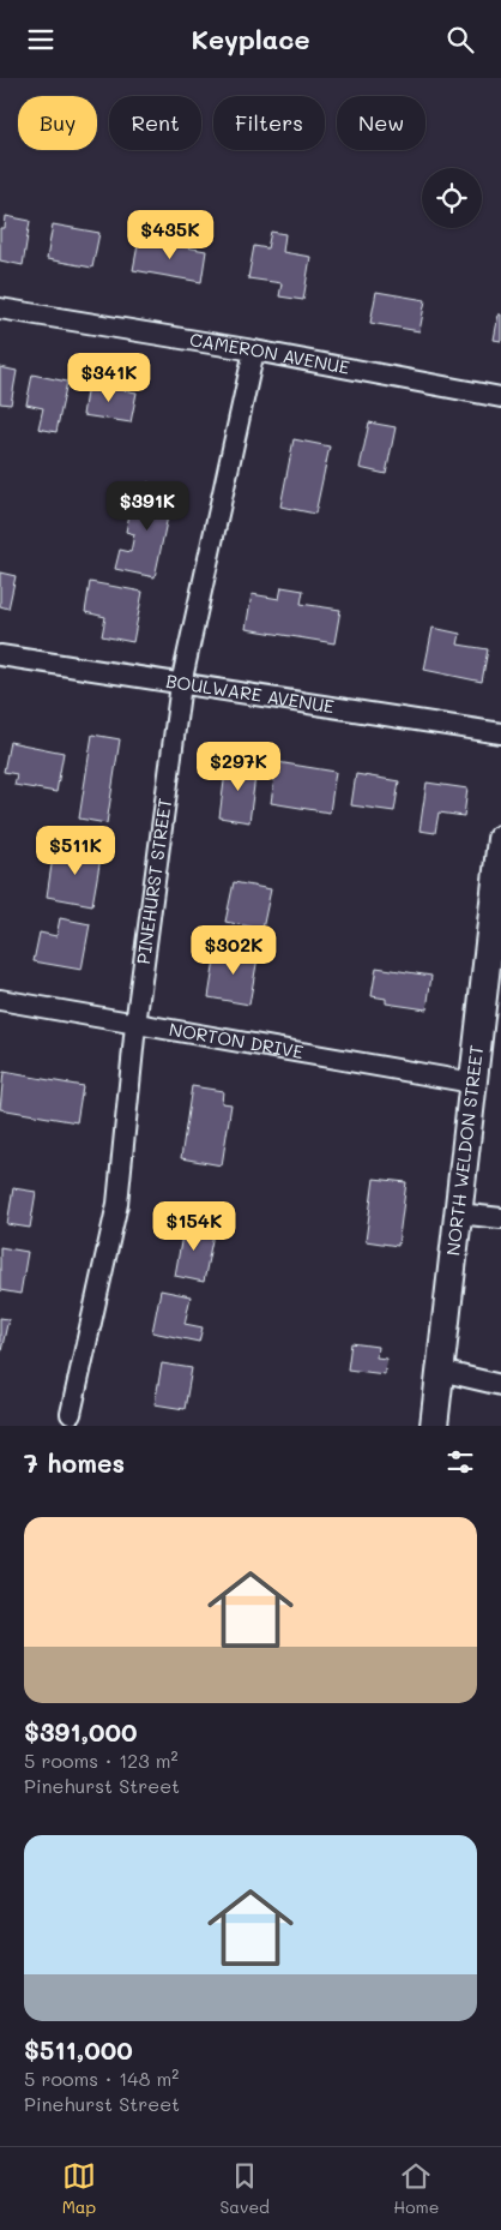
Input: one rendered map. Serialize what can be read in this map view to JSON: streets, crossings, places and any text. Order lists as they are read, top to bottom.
{
  "streets": {
    "street": [
      "CAMERON AVENUE",
      "BOULWARE AVENUE",
      "PINEHURST STREET",
      "NORTON DRIVE",
      "NORTH WELDON STREET"
    ]
  },
  "crossings": [
    ["CAMERON AVENUE", "PINEHURST STREET"],
    ["BOULWARE AVENUE", "PINEHURST STREET"],
    ["PINEHURST STREET", "NORTON DRIVE"],
    ["NORTON DRIVE", "NORTH WELDON STREET"]
  ],
  "page": {
    "header": "Keyplace",
    "chip": [
      "Buy",
      "Rent",
      "Filters",
      "New"
    ],
    "price": [
      "$435K",
      "$341K",
      "$391K",
      "$297K",
      "$511K",
      "$302K",
      "$154K"
    ],
    "heading": "7 homes",
    "list": [
      {
        "name": "$391,000",
        "note": "5 rooms · 123 m² · Pinehurst Street"
      },
      {
        "name": "$511,000",
        "note": "5 rooms · 148 m² · Pinehurst Street"
      }
    ],
    "tabs": ["Map", "Saved", "Home"]
  }
}
